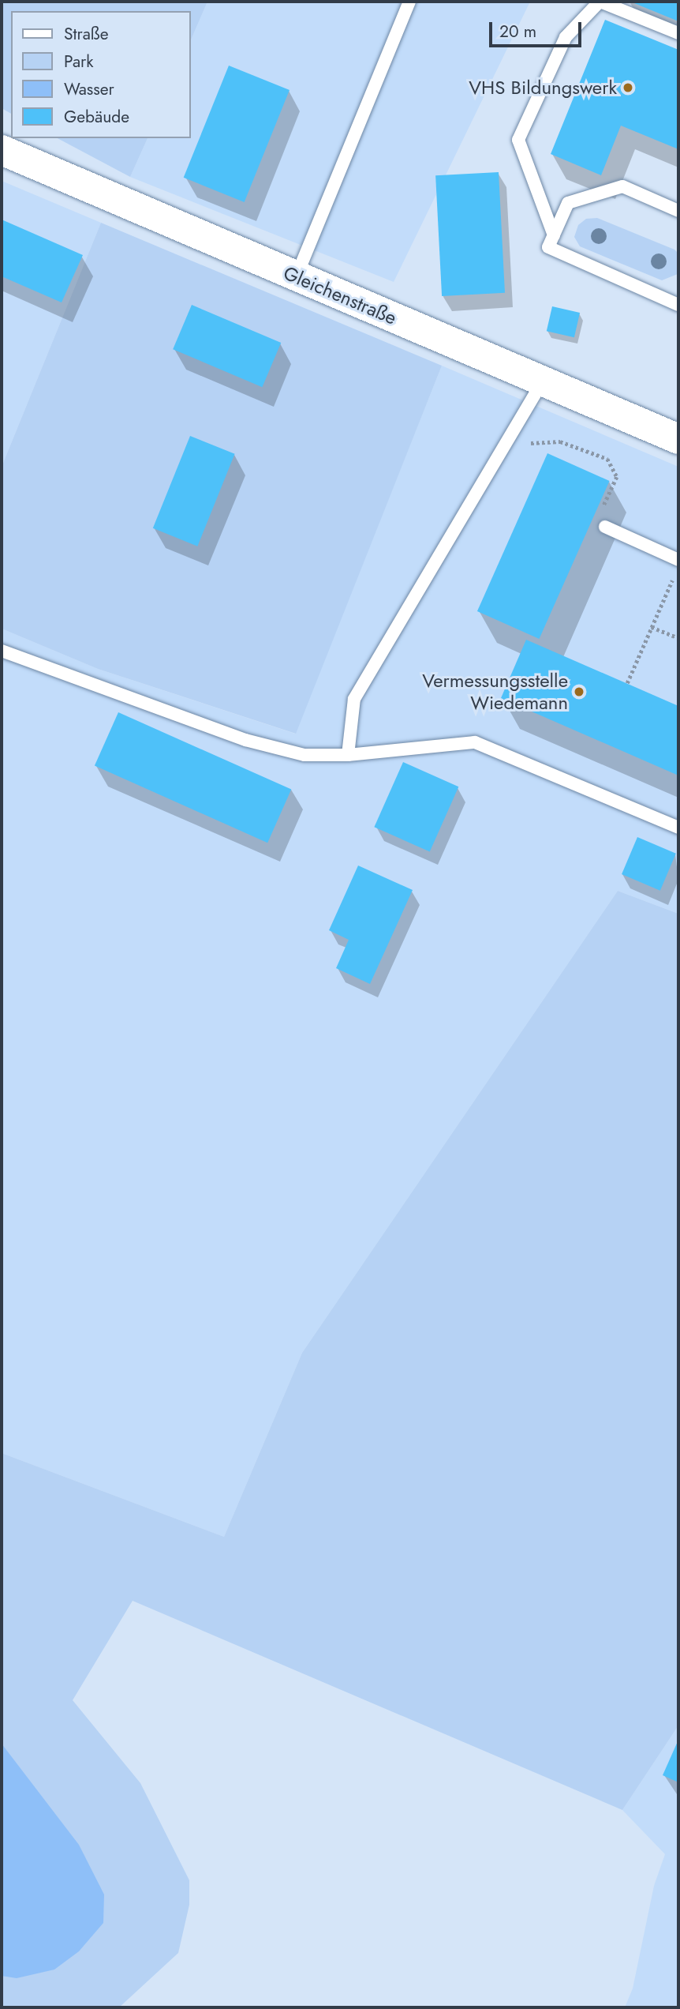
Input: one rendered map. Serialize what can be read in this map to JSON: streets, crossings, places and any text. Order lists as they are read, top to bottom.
{
  "streets": {
    "street": ["Gleichenstraße"]
  },
  "places": ["VHS Bildungswerk", "Vermessungsstelle Wiedemann"],
  "legend": [
    "Straße",
    "Park",
    "Wasser",
    "Gebäude"
  ],
  "scale_bar": "20 m"
}
